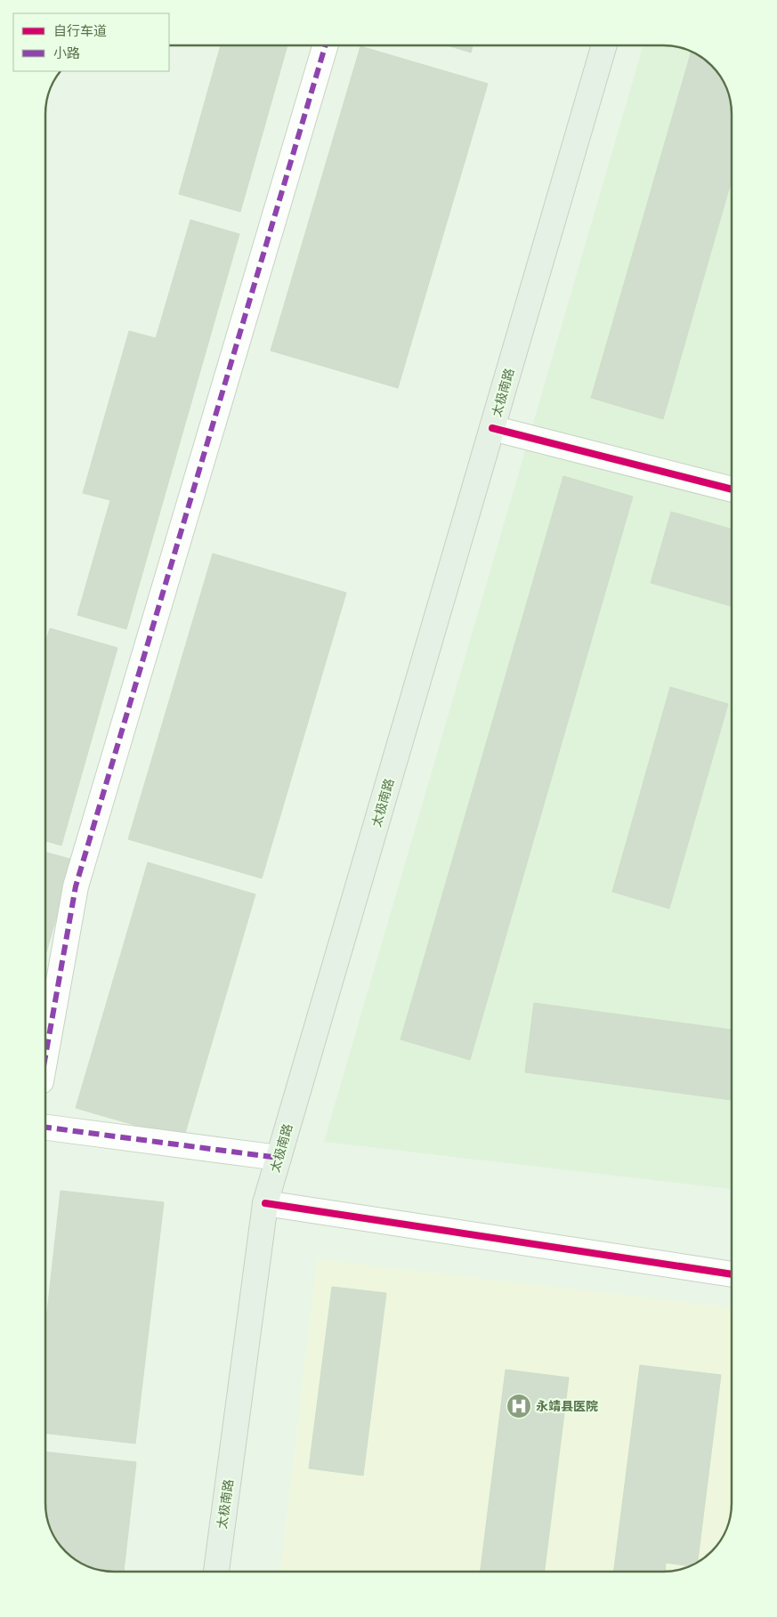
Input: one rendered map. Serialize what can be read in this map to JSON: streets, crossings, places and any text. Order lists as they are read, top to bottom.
{
  "streets": {
    "main road": ["太极南路"]
  },
  "places": {
    "hospital": ["永靖县医院"]
  },
  "legend": ["自行车道", "小路"]
}
